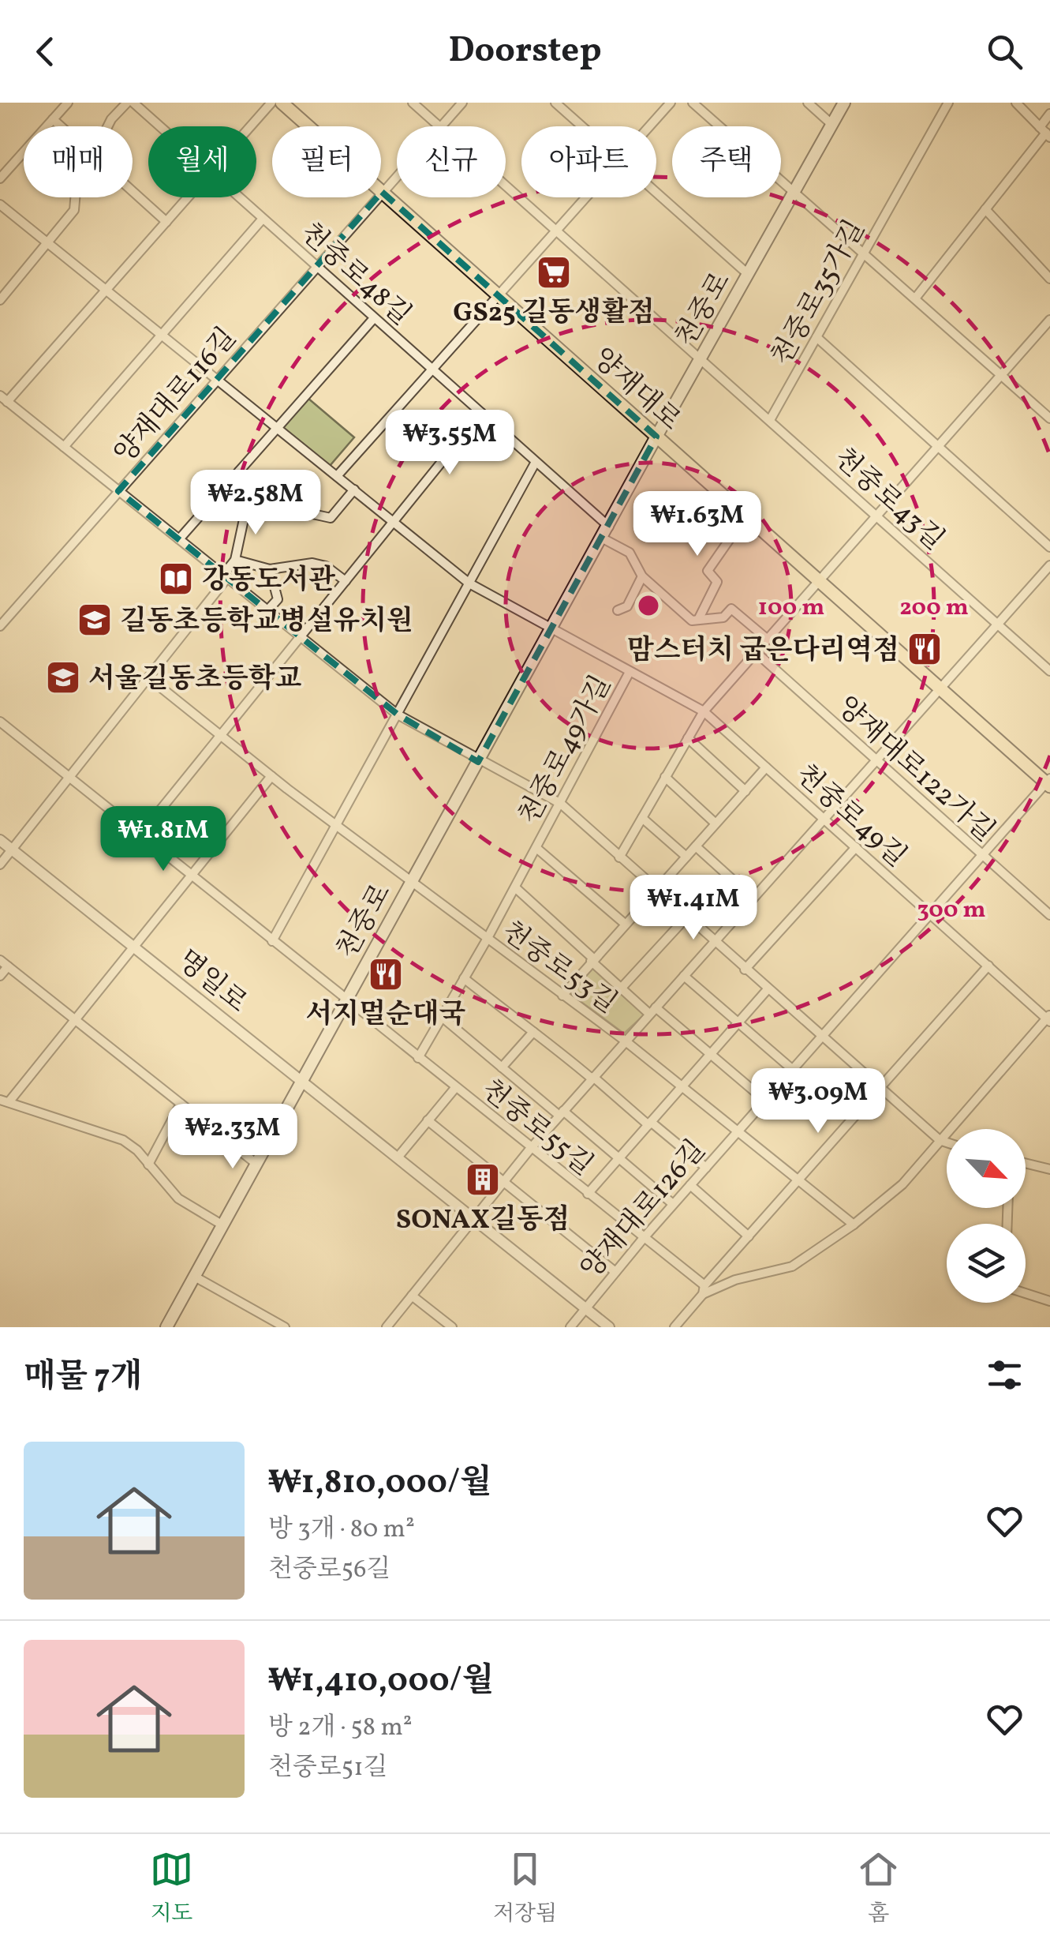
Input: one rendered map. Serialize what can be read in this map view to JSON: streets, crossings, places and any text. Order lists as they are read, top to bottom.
{
  "streets": {
    "main road": ["천중로", "양재대로"],
    "street": [
      "천중로48길",
      "천중로35가길",
      "양재대로116길",
      "천중로43길",
      "천중로49가길",
      "양재대로122가길",
      "천중로49길",
      "천중로53길",
      "명일로",
      "천중로55길",
      "양재대로126길"
    ]
  },
  "crossings": [
    ["천중로48길", "천중로"],
    ["천중로48길", "양재대로116길"],
    ["천중로35가길", "천중로43길"],
    ["천중로", "양재대로"],
    ["천중로", "천중로43길"],
    ["천중로", "천중로49길"],
    ["천중로", "천중로53길"],
    ["천중로", "명일로"],
    ["천중로", "천중로55길"],
    ["양재대로", "양재대로116길"],
    ["양재대로", "양재대로126길"],
    ["양재대로116길", "천중로49길"],
    ["천중로49가길", "천중로49길"],
    ["천중로49가길", "천중로53길"],
    ["천중로49가길", "천중로55길"],
    ["양재대로122가길", "양재대로126길"],
    ["천중로49길", "천중로53길"],
    ["천중로49길", "양재대로126길"],
    ["천중로53길", "양재대로126길"],
    ["명일로", "양재대로126길"],
    ["천중로55길", "양재대로126길"]
  ],
  "places": {
    "supermarket": ["GS25 길동생활점"],
    "library": ["강동도서관"],
    "school or university": ["길동초등학교병설유치원", "서울길동초등학교"],
    "restaurant": ["맘스터치 굽은다리역점", "서지멀순대국"],
    "building": ["SONAX길동점"]
  },
  "north": "bottom right",
  "page": {
    "header": "Doorstep",
    "chip": [
      "매매",
      "월세",
      "필터",
      "신규",
      "아파트",
      "주택"
    ],
    "price": [
      "₩3.55M",
      "₩2.58M",
      "₩1.63M",
      "₩1.81M",
      "₩1.41M",
      "₩3.09M",
      "₩2.33M"
    ],
    "heading": "매물 7개",
    "list": [
      {
        "name": "₩1,810,000/월",
        "note": "방 3개 · 80 m² · 천중로56길"
      },
      {
        "name": "₩1,410,000/월",
        "note": "방 2개 · 58 m² · 천중로51길"
      }
    ],
    "tabs": ["지도", "저장됨", "홈"]
  },
  "rings": ["100 m", "200 m", "300 m"]
}
